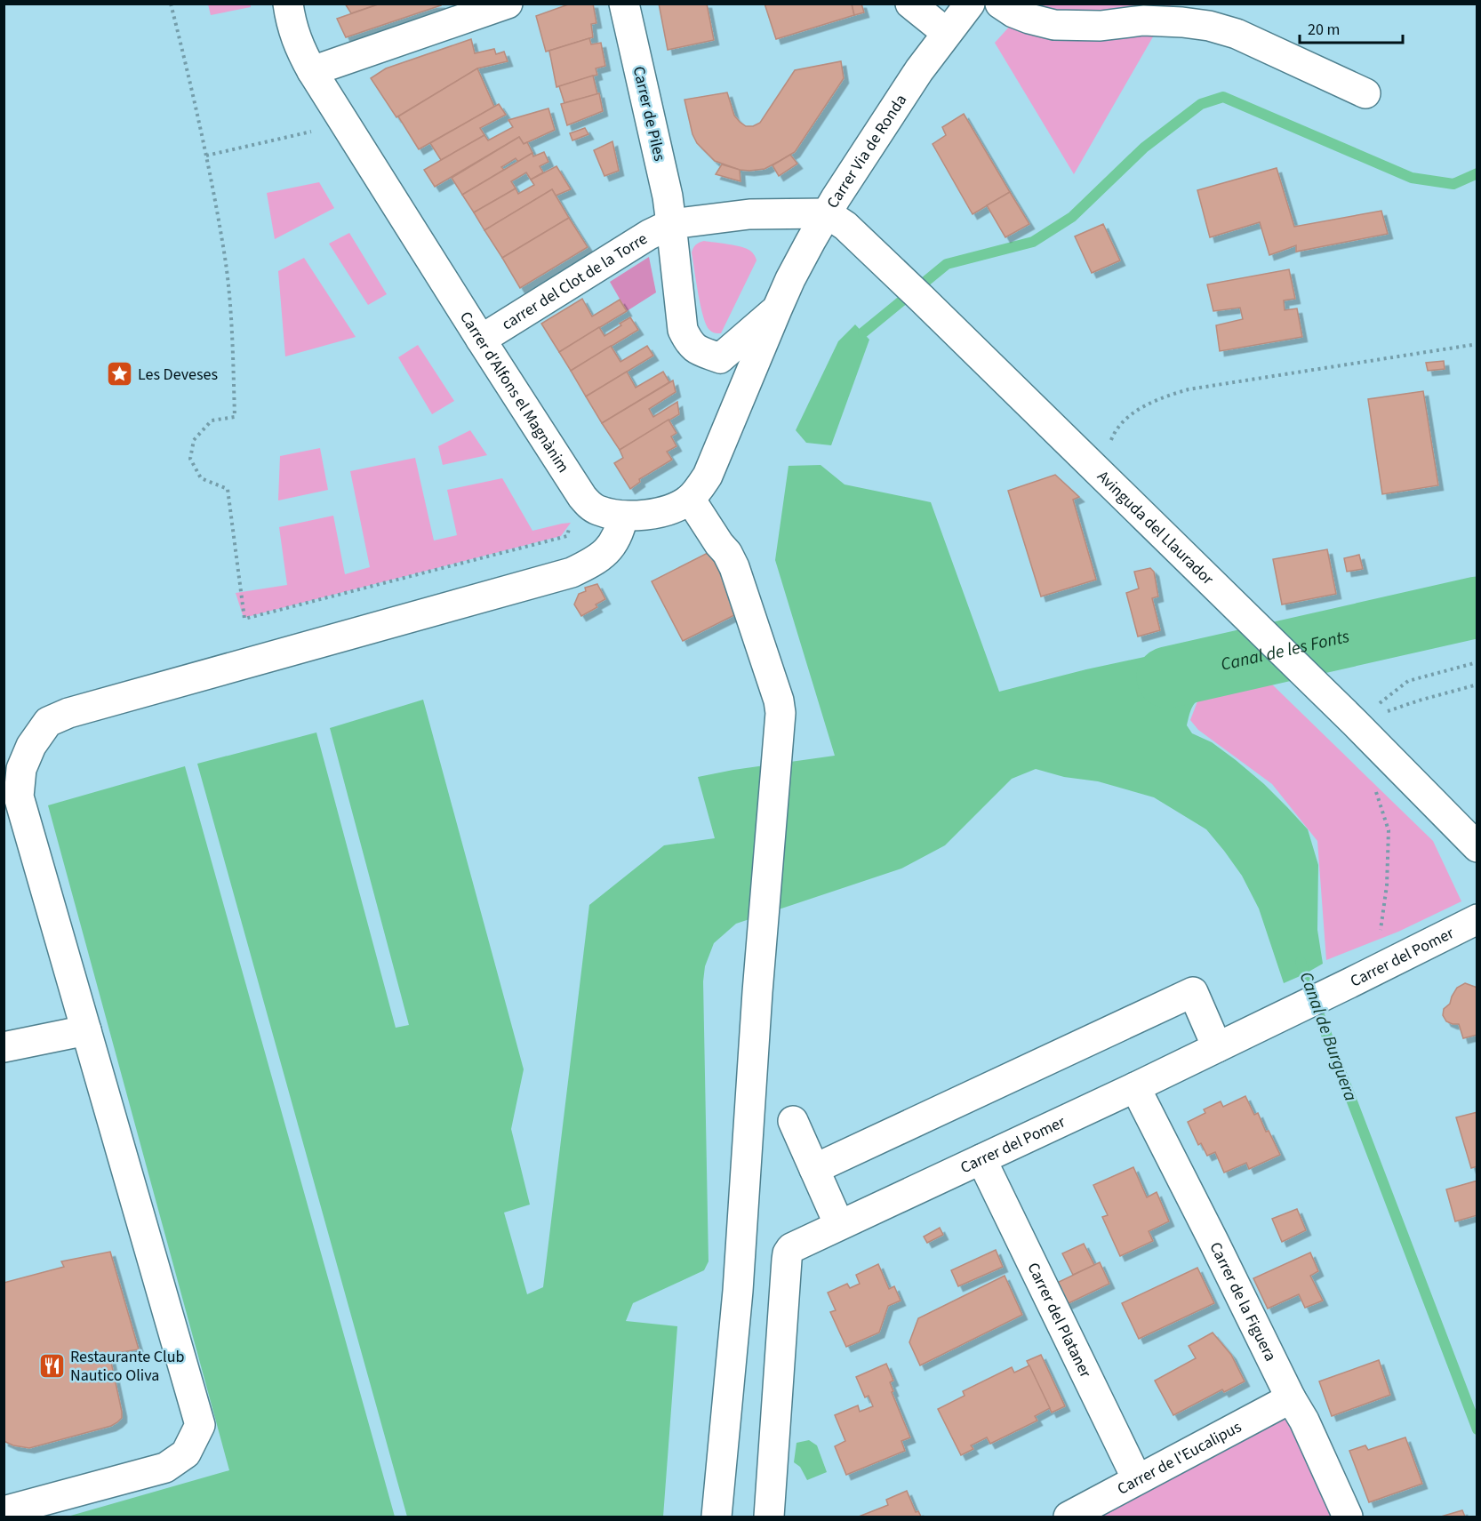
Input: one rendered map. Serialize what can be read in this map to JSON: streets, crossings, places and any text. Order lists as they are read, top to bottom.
{
  "streets": {
    "street": [
      "Carrer de Piles",
      "Carrer Via de Ronda",
      "carrer del Clot de la Torre",
      "Carrer d'Alfons el Magnànim",
      "Avinguda del Llaurador",
      "Carrer del Pomer",
      "Carrer de la Figuera",
      "Carrer del Plataner",
      "Carrer de l'Eucalipus"
    ]
  },
  "crossings": [
    ["Carrer de Piles", "Carrer Via de Ronda"],
    ["Carrer de Piles", "carrer del Clot de la Torre"],
    ["Carrer de Piles", "Carrer d'Alfons el Magnànim"],
    ["Carrer Via de Ronda", "Carrer d'Alfons el Magnànim"],
    ["Carrer Via de Ronda", "Avinguda del Llaurador"],
    ["carrer del Clot de la Torre", "Carrer d'Alfons el Magnànim"],
    ["Carrer del Pomer", "Carrer de la Figuera"],
    ["Carrer del Pomer", "Carrer del Plataner"],
    ["Carrer de la Figuera", "Carrer de l'Eucalipus"],
    ["Carrer del Plataner", "Carrer de l'Eucalipus"]
  ],
  "water": ["Canal de les Fonts", "Canal de Burguera"],
  "places": {
    "place": ["Les Deveses"],
    "restaurant": ["Restaurante Club Nautico Oliva"]
  },
  "scale_bar": "20 m"
}
